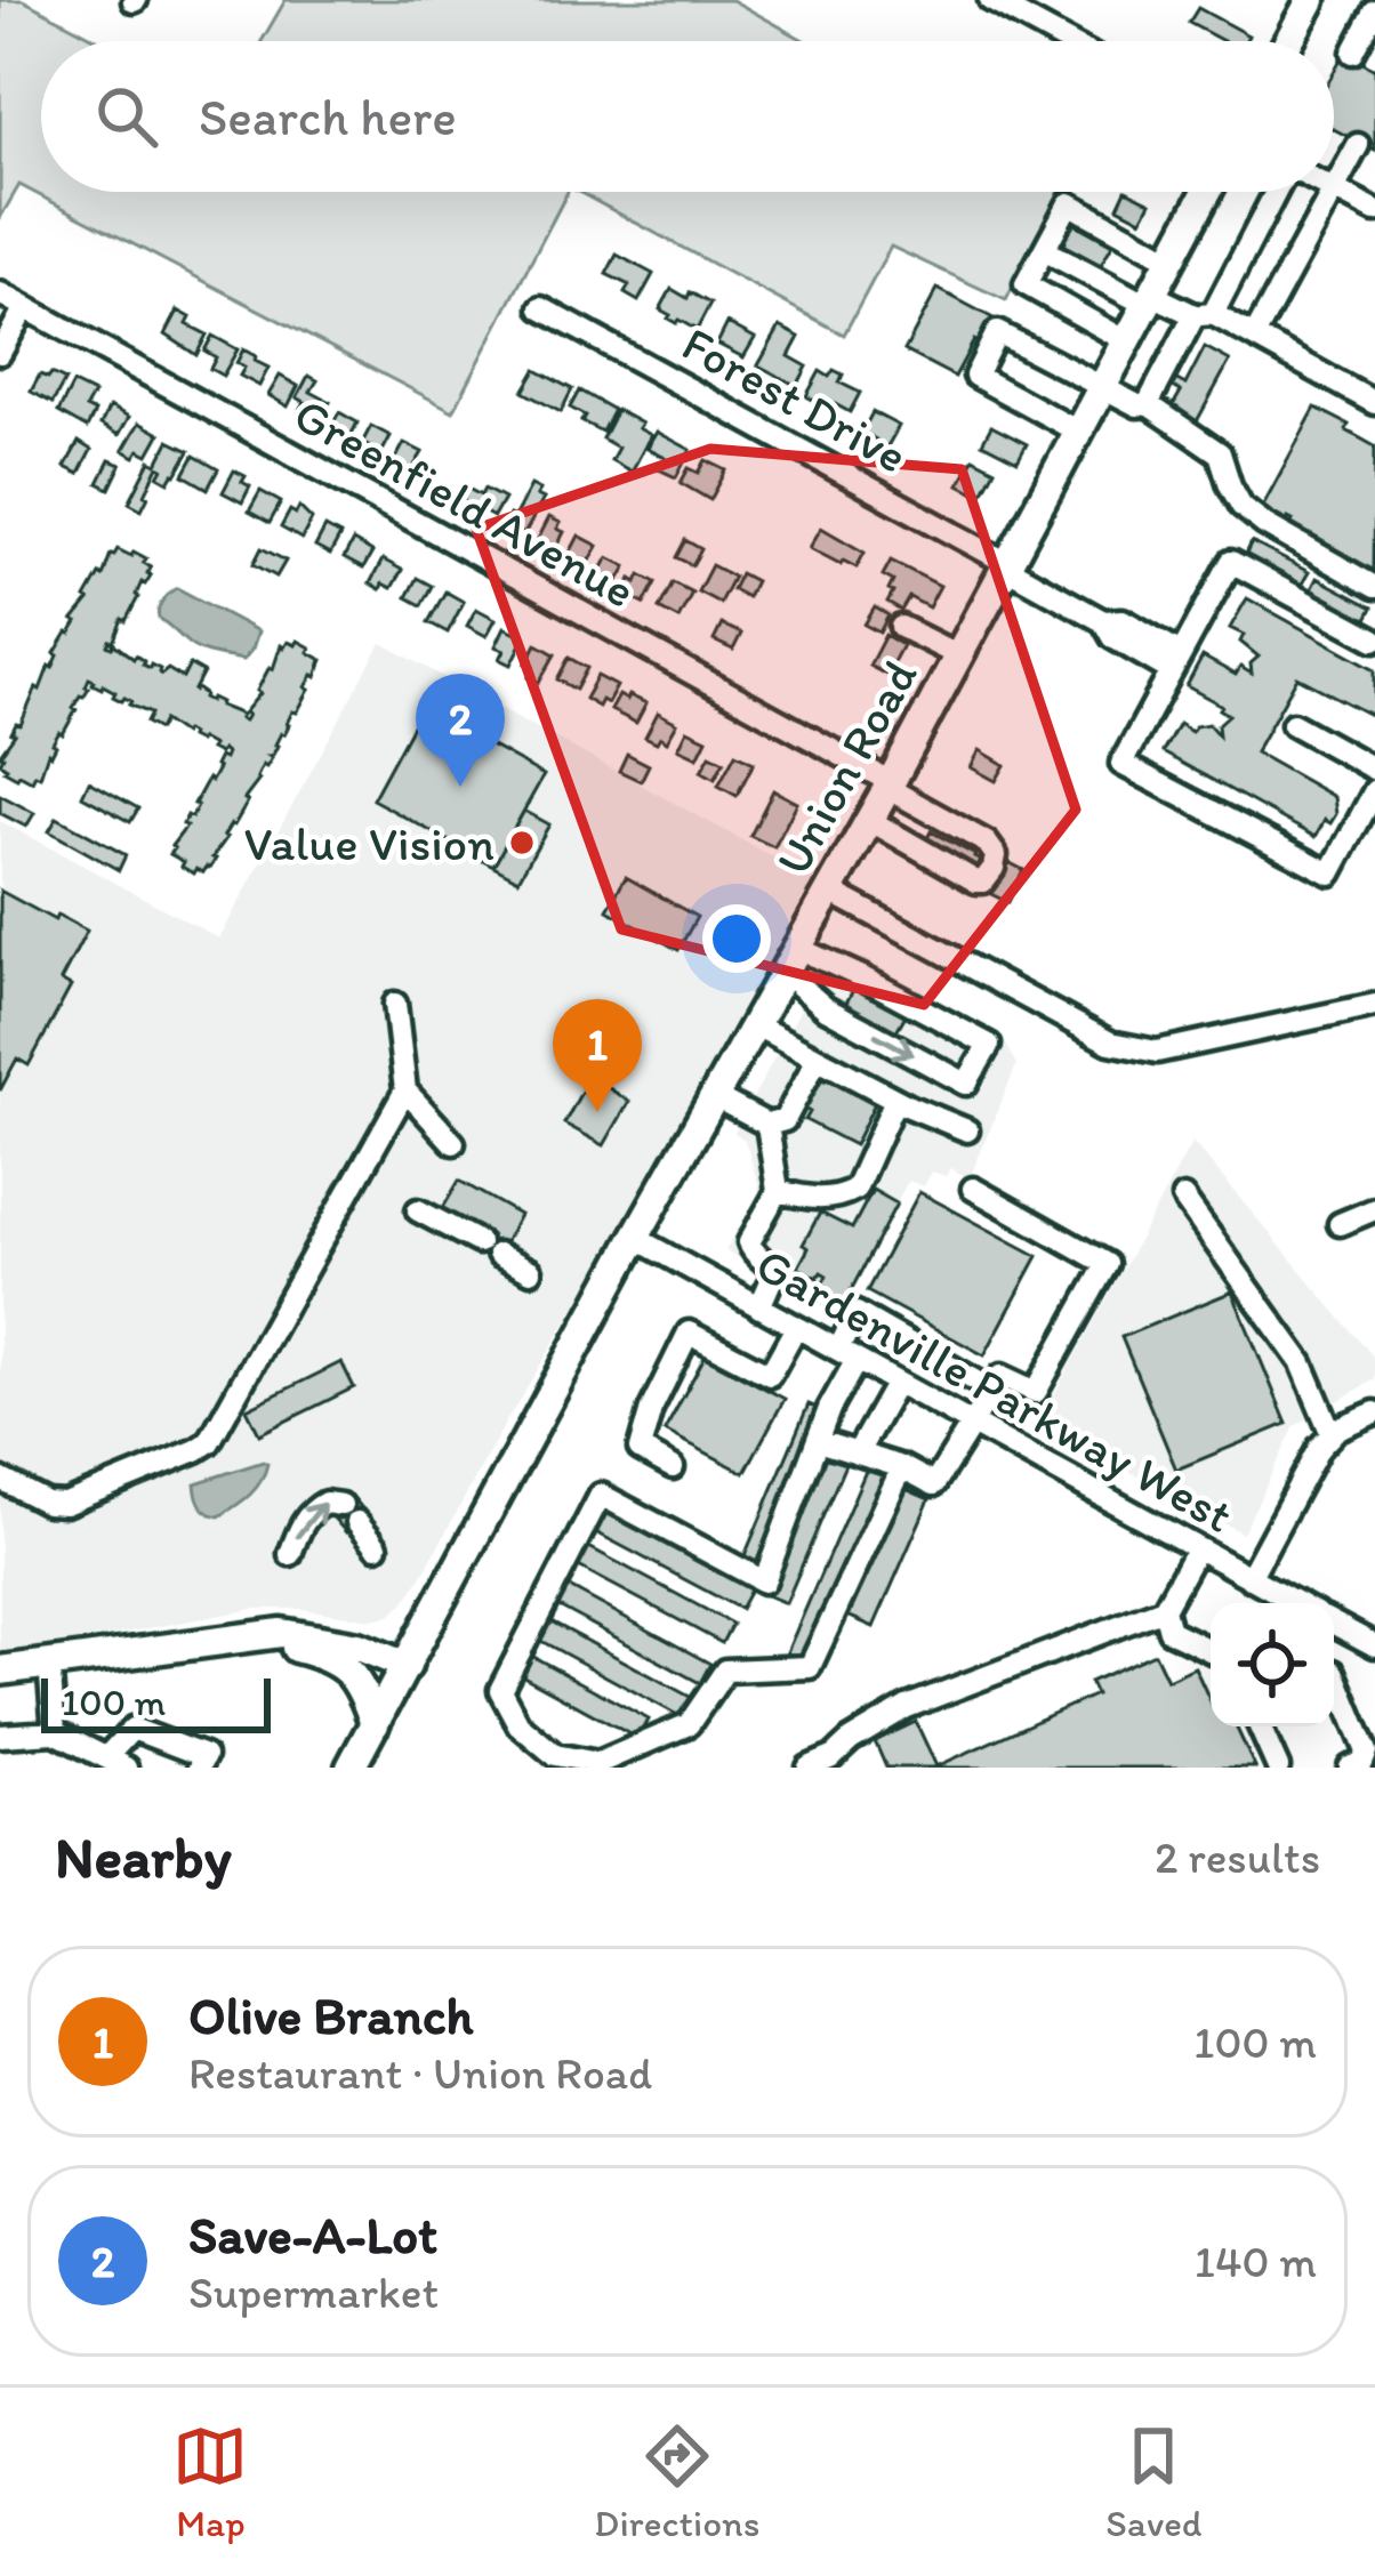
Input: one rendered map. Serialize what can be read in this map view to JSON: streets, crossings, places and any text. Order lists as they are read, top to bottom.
{
  "streets": {
    "main road": ["Union Road"],
    "street": ["Forest Drive", "Greenfield Avenue", "Gardenville Parkway West"]
  },
  "crossings": [
    ["Forest Drive", "Union Road"],
    ["Greenfield Avenue", "Union Road"],
    ["Union Road", "Gardenville Parkway West"]
  ],
  "places": ["Value Vision"],
  "scale_bar": "100 m",
  "page": {
    "search": "Search here",
    "pins": ["2", "1"],
    "scale": "100 m",
    "heading": ["Nearby", "2 results"],
    "list": [
      {
        "mark": "1",
        "name": "Olive Branch",
        "note": "Restaurant · Union Road",
        "value": "100 m"
      },
      {
        "mark": "2",
        "name": "Save-A-Lot",
        "note": "Supermarket",
        "value": "140 m"
      }
    ],
    "nav": ["Map", "Directions", "Saved"]
  }
}
